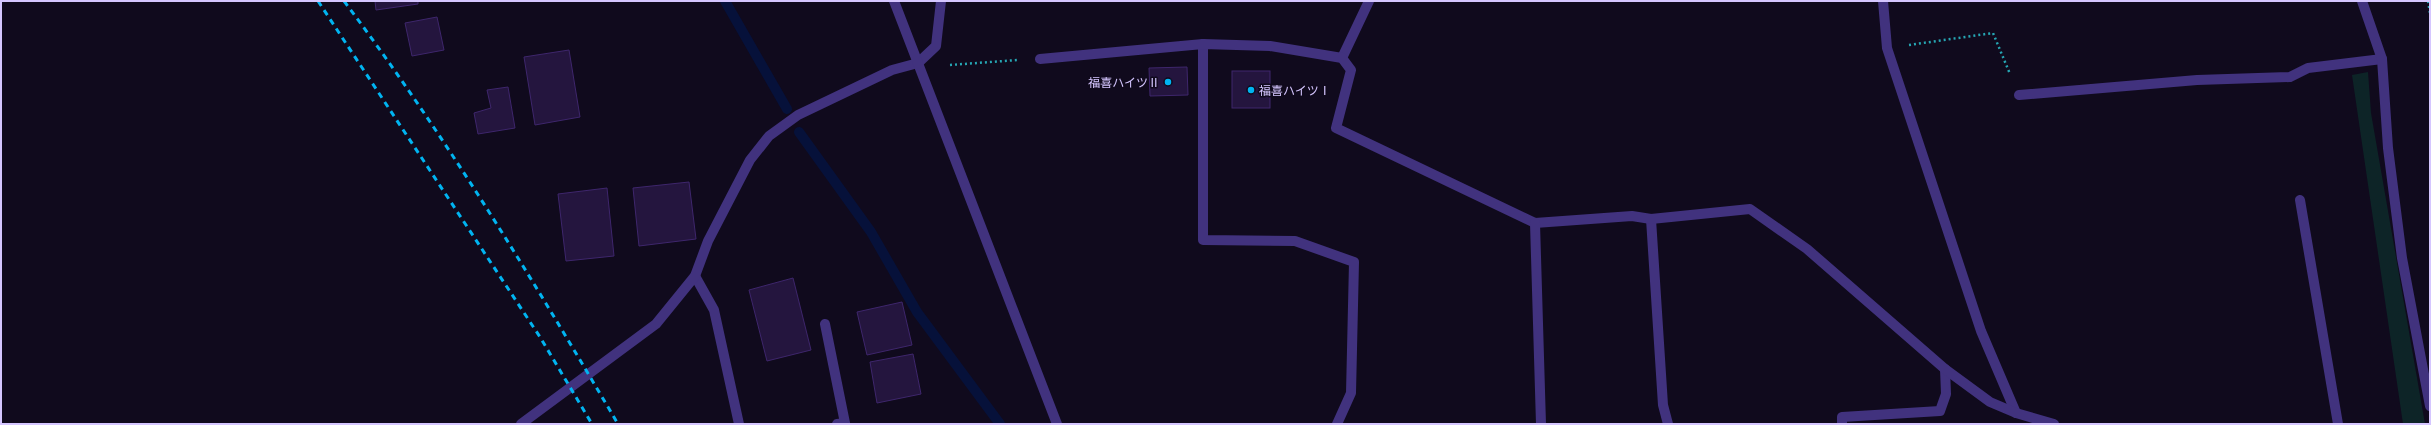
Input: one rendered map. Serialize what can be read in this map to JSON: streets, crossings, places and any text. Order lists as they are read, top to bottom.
{
  "places": ["福喜ハイツⅡ", "福喜ハイツⅠ"]
}
